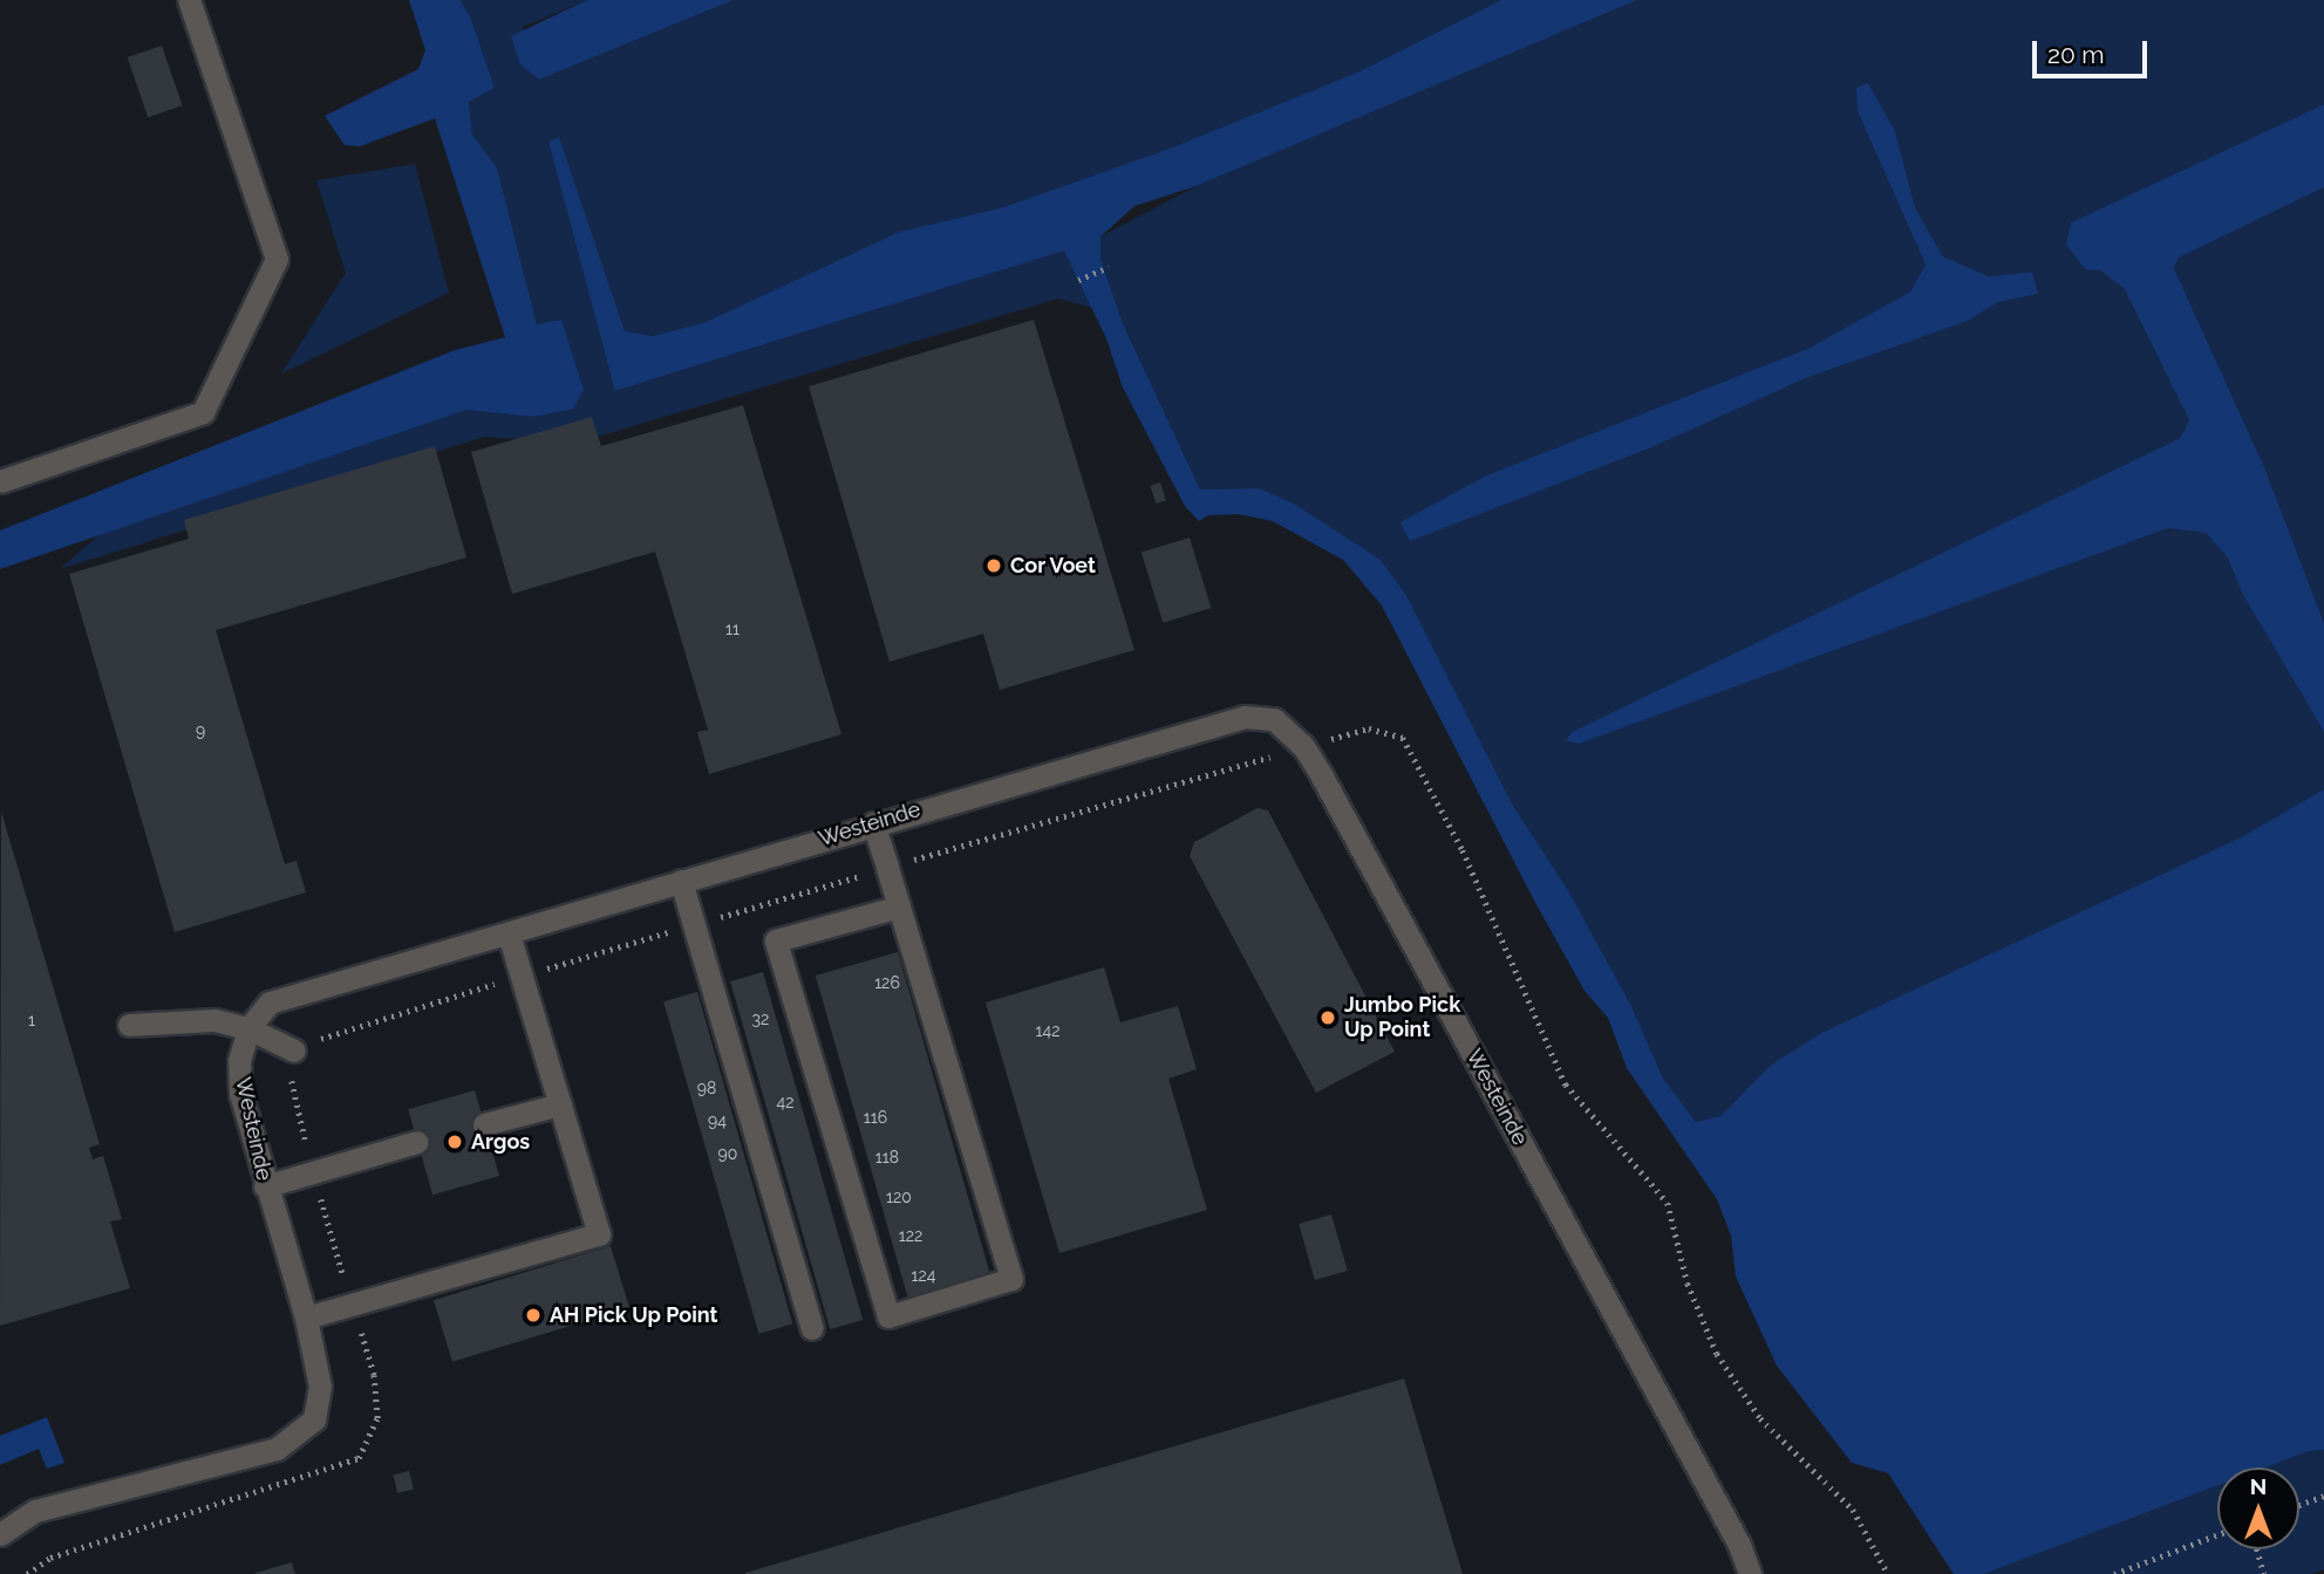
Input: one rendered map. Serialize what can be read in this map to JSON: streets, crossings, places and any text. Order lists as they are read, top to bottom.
{
  "streets": {
    "street": ["Westeinde"]
  },
  "places": [
    "Cor Voet",
    "Jumbo Pick Up Point",
    "Argos",
    "AH Pick Up Point"
  ],
  "house_numbers": [
    "11",
    "9",
    "126",
    "32",
    "1",
    "142",
    "98",
    "42",
    "116",
    "94",
    "90",
    "118",
    "120",
    "122",
    "124"
  ],
  "scale_bar": "20 m",
  "north": "top"
}
